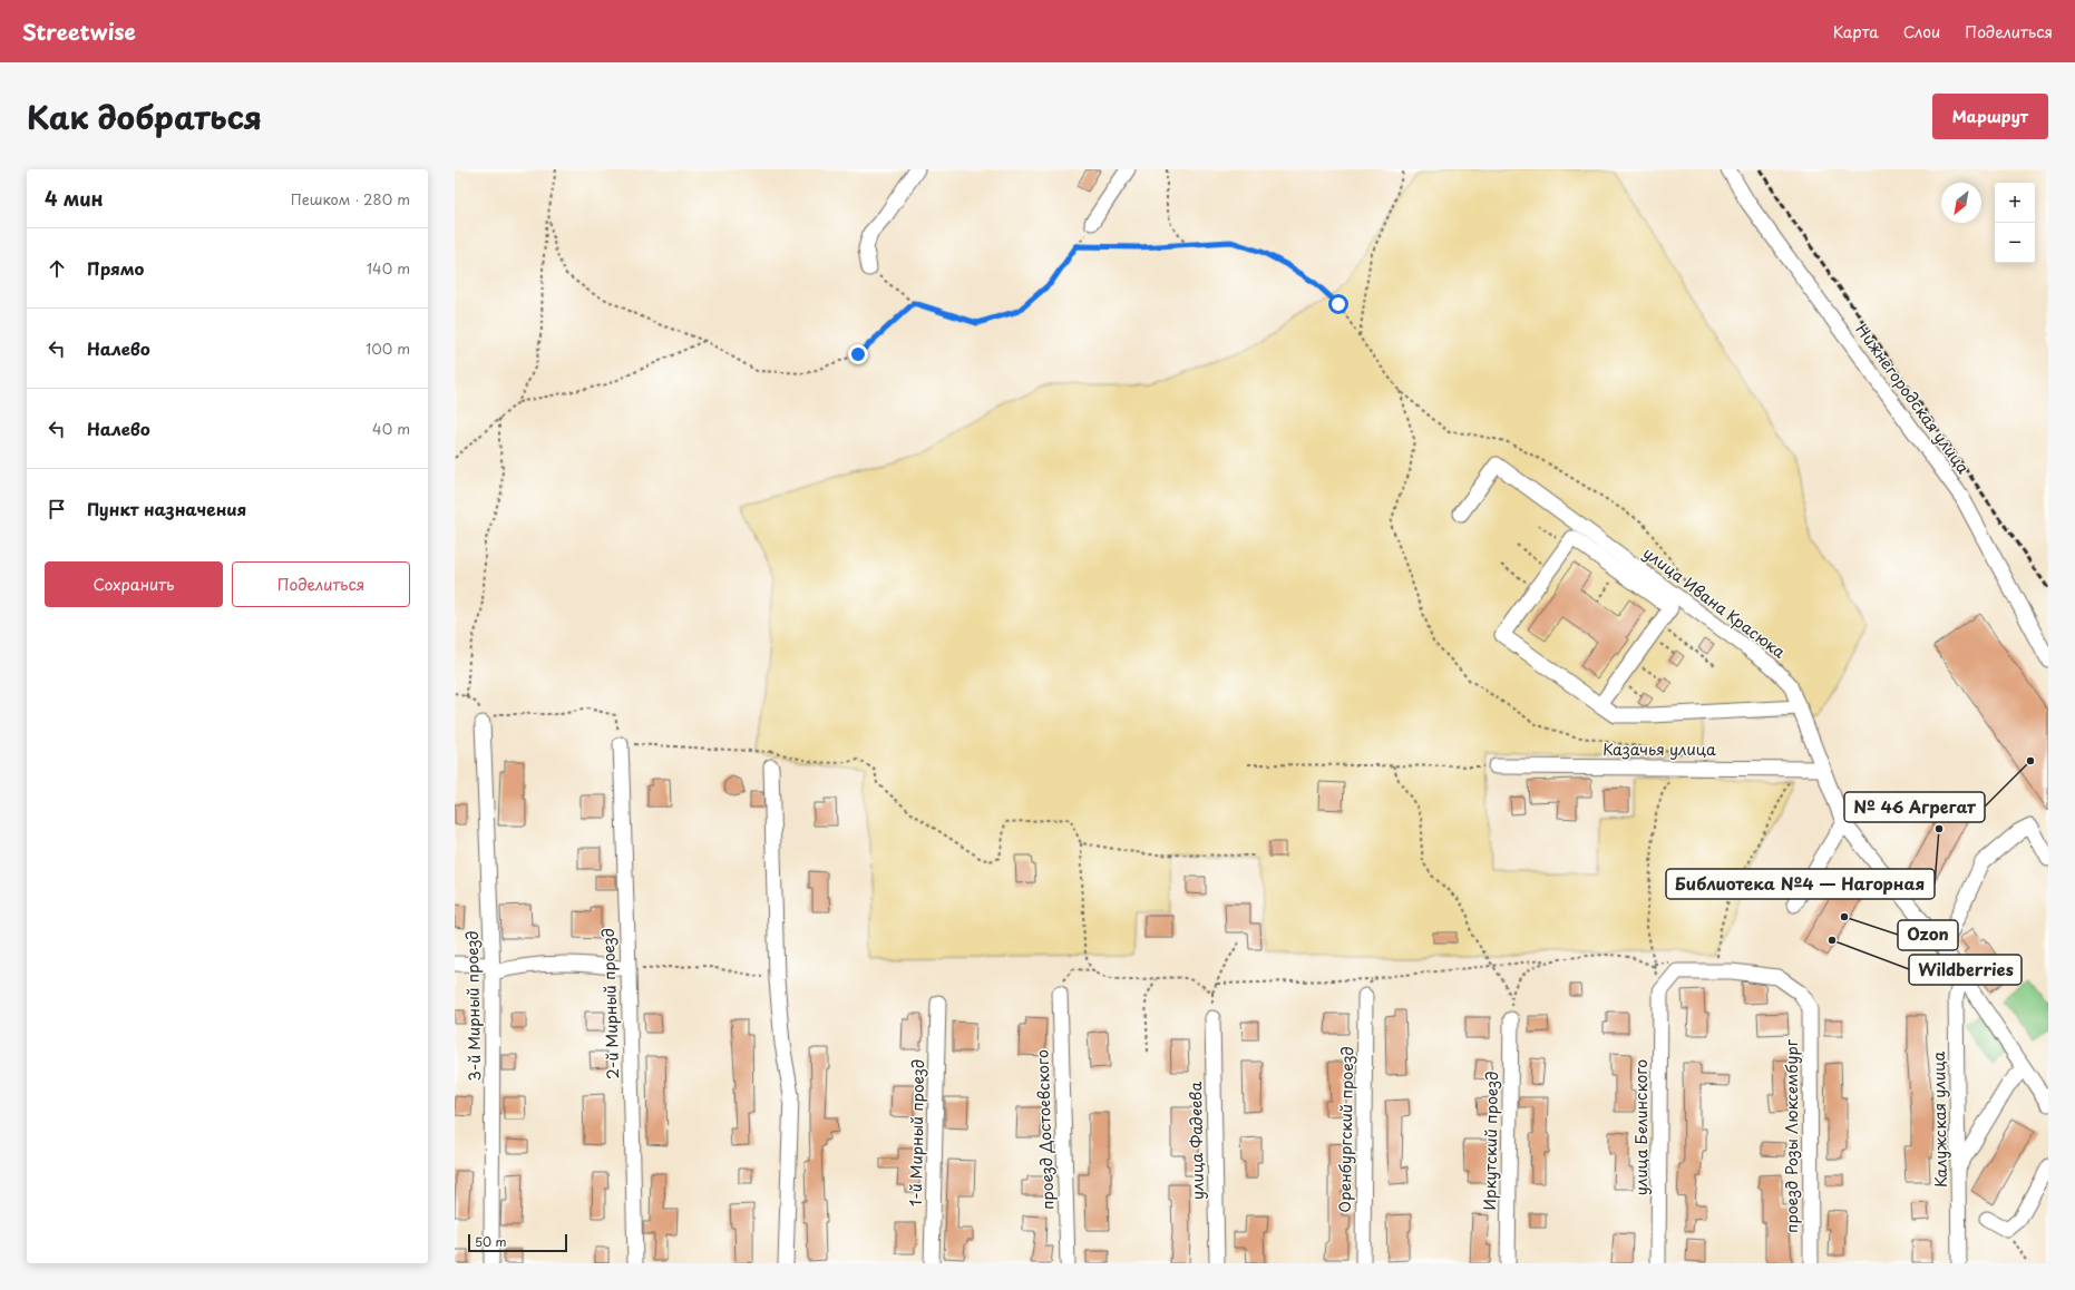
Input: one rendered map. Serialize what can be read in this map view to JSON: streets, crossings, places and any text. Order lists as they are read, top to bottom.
{
  "streets": {
    "street": [
      "Нижнегородская улица",
      "улица Ивана Красюка",
      "Казачья улица",
      "2-й Мирный проезд",
      "3-й Мирный проезд",
      "Калужская улица",
      "улица Белинского",
      "проезд Достоевского",
      "Оренбургский проезд",
      "1-й Мирный проезд",
      "проезд Розы Люксембург",
      "улица Фадеева",
      "Иркутский проезд"
    ]
  },
  "crossings": [
    ["улица Ивана Красюка", "Казачья улица"],
    ["улица Ивана Красюка", "Калужская улица"],
    ["улица Белинского", "проезд Розы Люксембург"]
  ],
  "places": [
    "№ 46 Агрегат",
    "Библиотека №4 — Нагорная",
    "Ozon",
    "Wildberries"
  ],
  "scale_bar": "50 m",
  "north": "bottom left",
  "page": {
    "header": "Streetwise",
    "nav": ["Карта", "Слои", "Поделиться"],
    "title": "Как добраться",
    "buttons": [
      "Маршрут",
      ["Сохранить", "Поделиться"]
    ],
    "heading": ["4 мин", "Пешком · 280 m"],
    "map_buttons": ["+", "−"],
    "list": [
      ["Прямо", "140 m"],
      ["Налево", "100 m"],
      ["Налево", "40 m"],
      "Пункт назначения"
    ],
    "scale": "50 m"
  }
}
